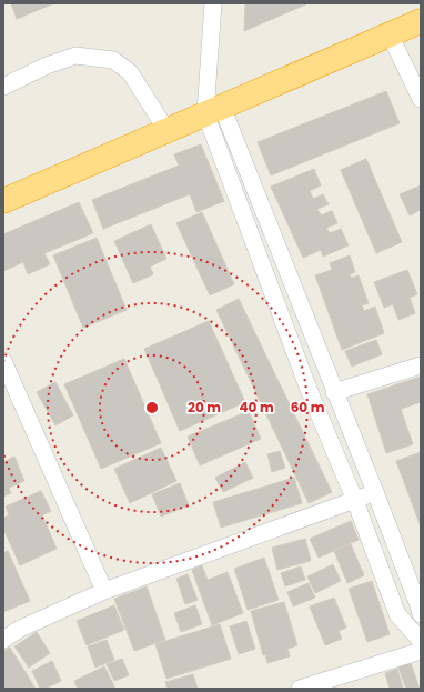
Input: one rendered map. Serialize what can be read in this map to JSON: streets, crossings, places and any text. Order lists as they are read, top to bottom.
{
  "rings": ["20 m", "40 m", "60 m"]
}
